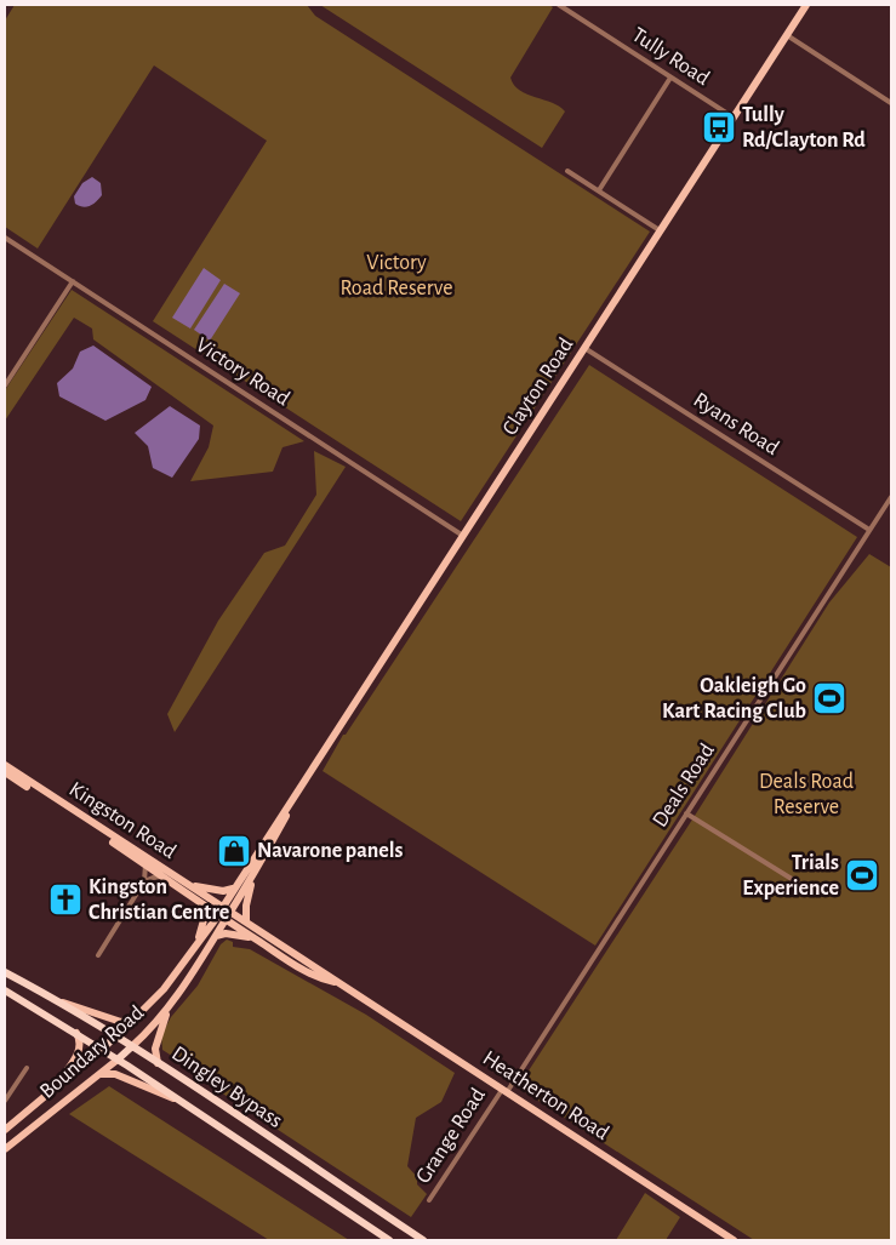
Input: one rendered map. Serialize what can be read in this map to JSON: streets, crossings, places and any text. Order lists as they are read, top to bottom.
{
  "streets": {
    "highway": ["Boundary Road", "Dingley Bypass"],
    "main road": ["Clayton Road", "Kingston Road", "Heatherton Road"],
    "street": [
      "Tully Road",
      "Victory Road",
      "Ryans Road",
      "Deals Road",
      "Grange Road"
    ]
  },
  "crossings": [
    ["Tully Road", "Clayton Road"],
    ["Victory Road", "Clayton Road"],
    ["Clayton Road", "Ryans Road"],
    ["Clayton Road", "Kingston Road"],
    ["Clayton Road", "Boundary Road"],
    ["Clayton Road", "Heatherton Road"],
    ["Ryans Road", "Deals Road"],
    ["Deals Road", "Heatherton Road"],
    ["Deals Road", "Grange Road"],
    ["Kingston Road", "Boundary Road"],
    ["Kingston Road", "Heatherton Road"],
    ["Boundary Road", "Dingley Bypass"],
    ["Boundary Road", "Heatherton Road"],
    ["Heatherton Road", "Grange Road"]
  ],
  "parks": ["Victory Road Reserve", "Deals Road Reserve"],
  "places": {
    "bus stop": ["Tully Rd/Clayton Rd"],
    "sports": ["Oakleigh Go Kart Racing Club", "Trials Experience"],
    "shop": ["Navarone panels"],
    "church": ["Kingston Christian Centre"]
  }
}
